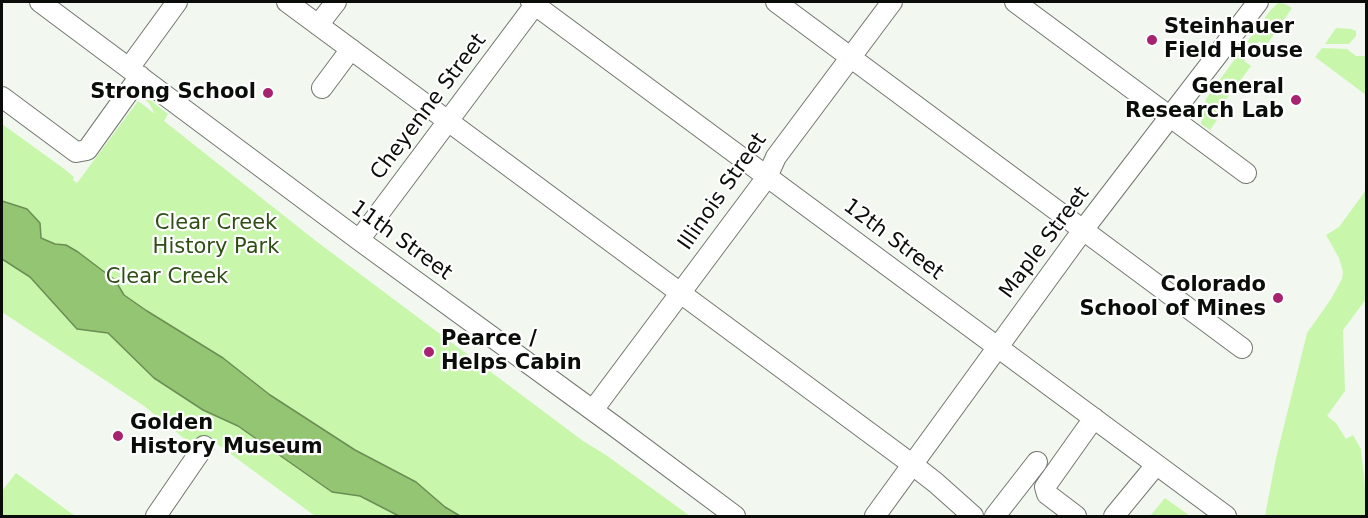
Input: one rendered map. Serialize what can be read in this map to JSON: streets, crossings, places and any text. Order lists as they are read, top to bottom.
{
  "streets": {
    "street": [
      "Cheyenne Street",
      "Illinois Street",
      "12th Street",
      "11th Street",
      "Maple Street"
    ]
  },
  "crossings": [
    ["Cheyenne Street", "12th Street"],
    ["Cheyenne Street", "11th Street"],
    ["Illinois Street", "12th Street"],
    ["Illinois Street", "11th Street"],
    ["12th Street", "Maple Street"]
  ],
  "parks": ["Clear Creek History Park", "Clear Creek"],
  "places": [
    "Steinhauer Field House",
    "Strong School",
    "General Research Lab",
    "Colorado School of Mines",
    "Pearce / Helps Cabin",
    "Golden History Museum"
  ]
}
